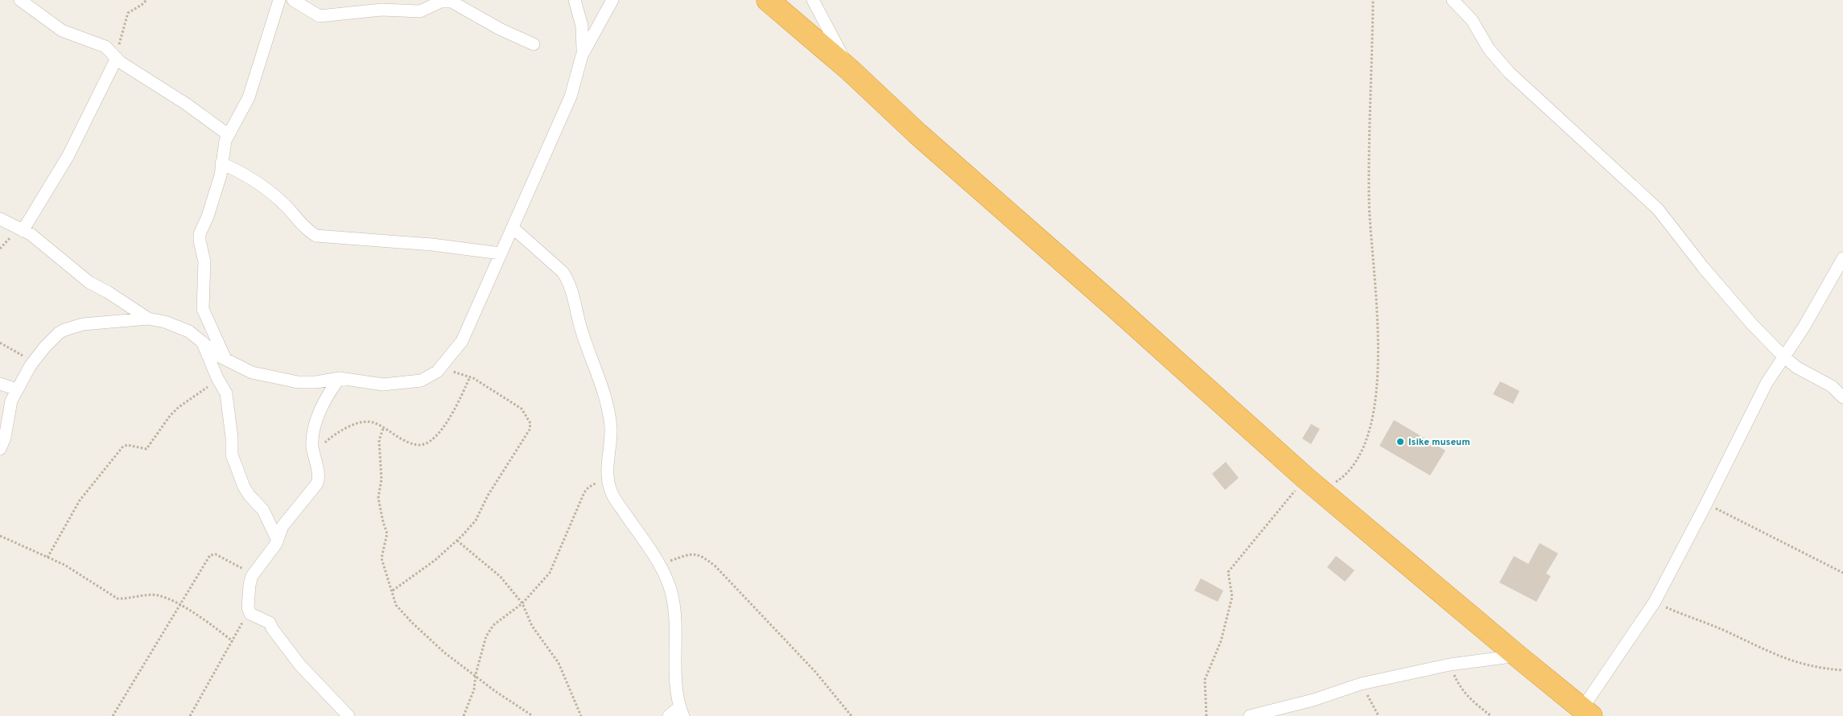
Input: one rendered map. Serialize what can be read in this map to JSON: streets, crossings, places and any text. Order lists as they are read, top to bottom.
{
  "places": ["Isike museum"]
}
